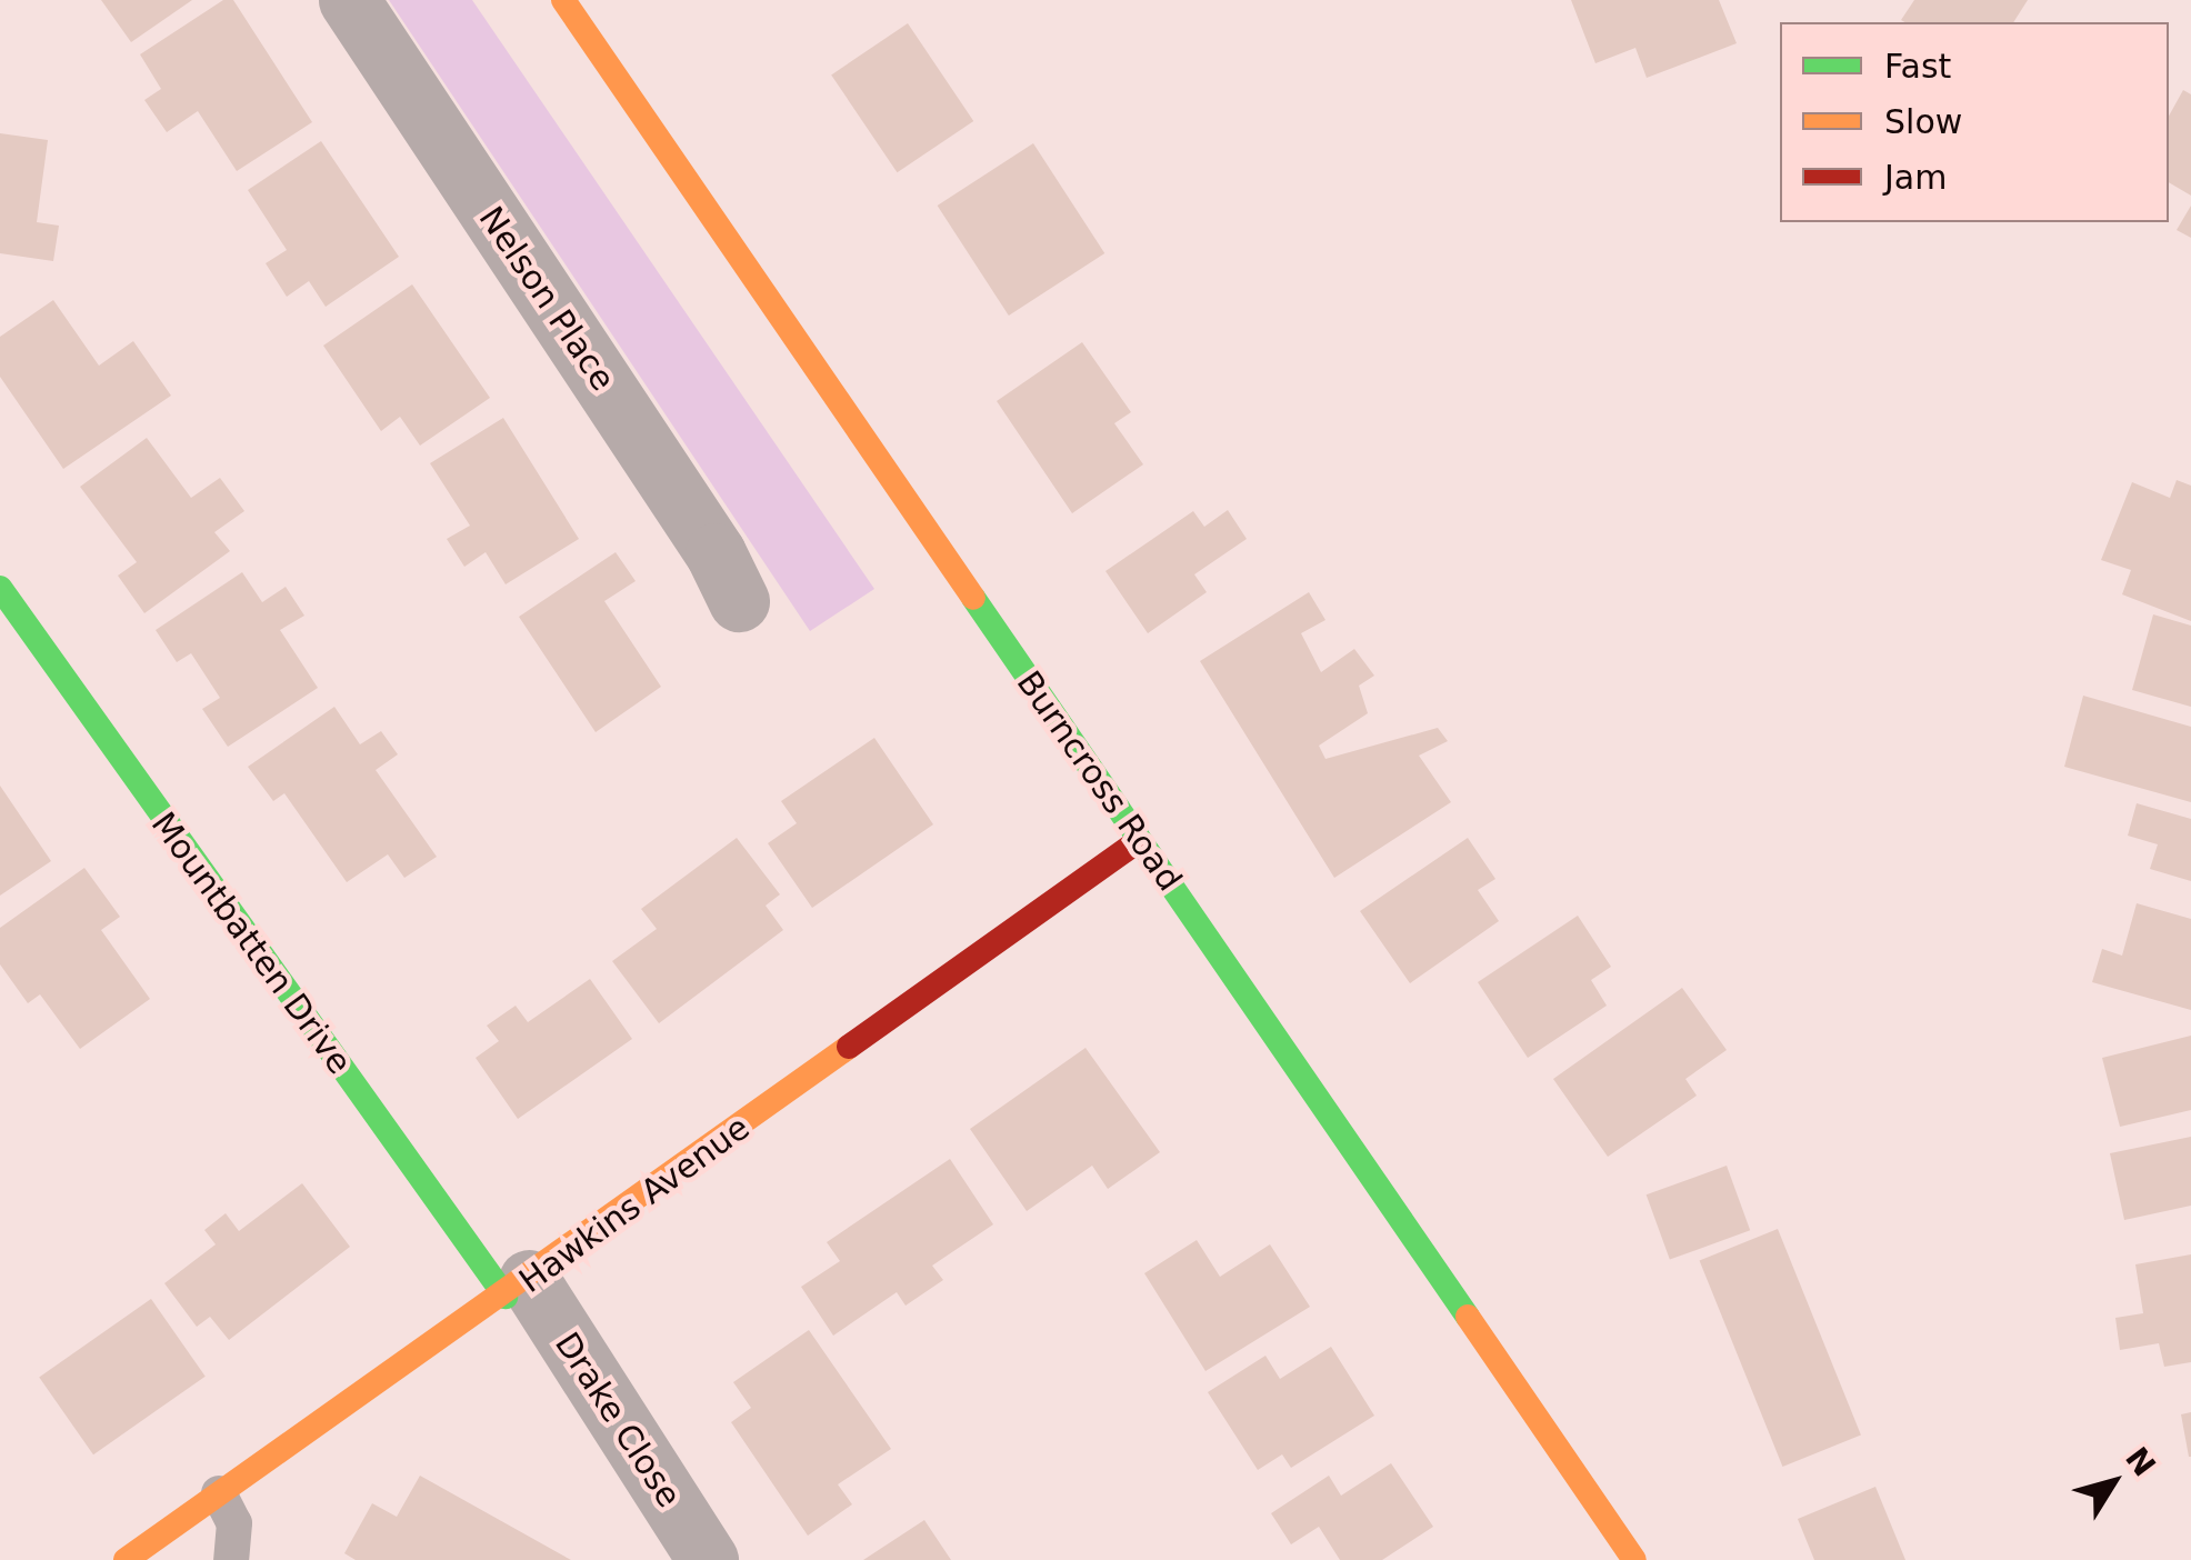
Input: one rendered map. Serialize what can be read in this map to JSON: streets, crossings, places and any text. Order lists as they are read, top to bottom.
{
  "streets": {
    "street": [
      "Nelson Place",
      "Burncross Road",
      "Mountbatten Drive",
      "Hawkins Avenue",
      "Drake Close"
    ]
  },
  "crossings": [
    ["Burncross Road", "Hawkins Avenue"],
    ["Mountbatten Drive", "Hawkins Avenue"],
    ["Mountbatten Drive", "Drake Close"],
    ["Hawkins Avenue", "Drake Close"]
  ],
  "legend": ["Fast", "Slow", "Jam"],
  "north": "top right"
}
